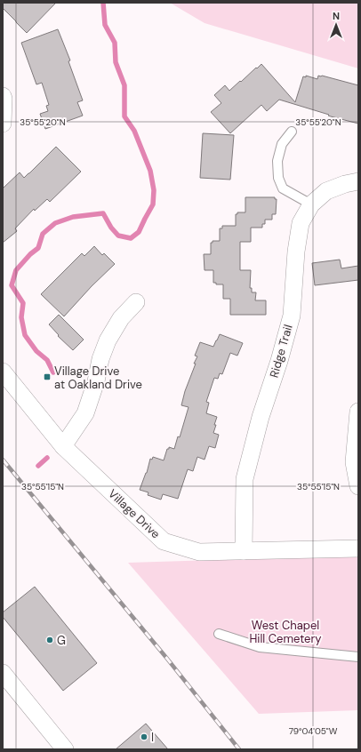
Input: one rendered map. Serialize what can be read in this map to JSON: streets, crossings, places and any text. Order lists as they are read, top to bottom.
{
  "streets": {
    "street": ["Ridge Trail", "Village Drive"]
  },
  "crossings": [
    ["Ridge Trail", "Village Drive"]
  ],
  "parks": ["West Chapel Hill Cemetery"],
  "places": {
    "transit": ["Village Drive at Oakland Drive"],
    "other": ["G", "I"]
  },
  "north": "top",
  "coordinates": ["35°55'20\"N", "35°55'15\"N", "79°04'05\"W"]
}
